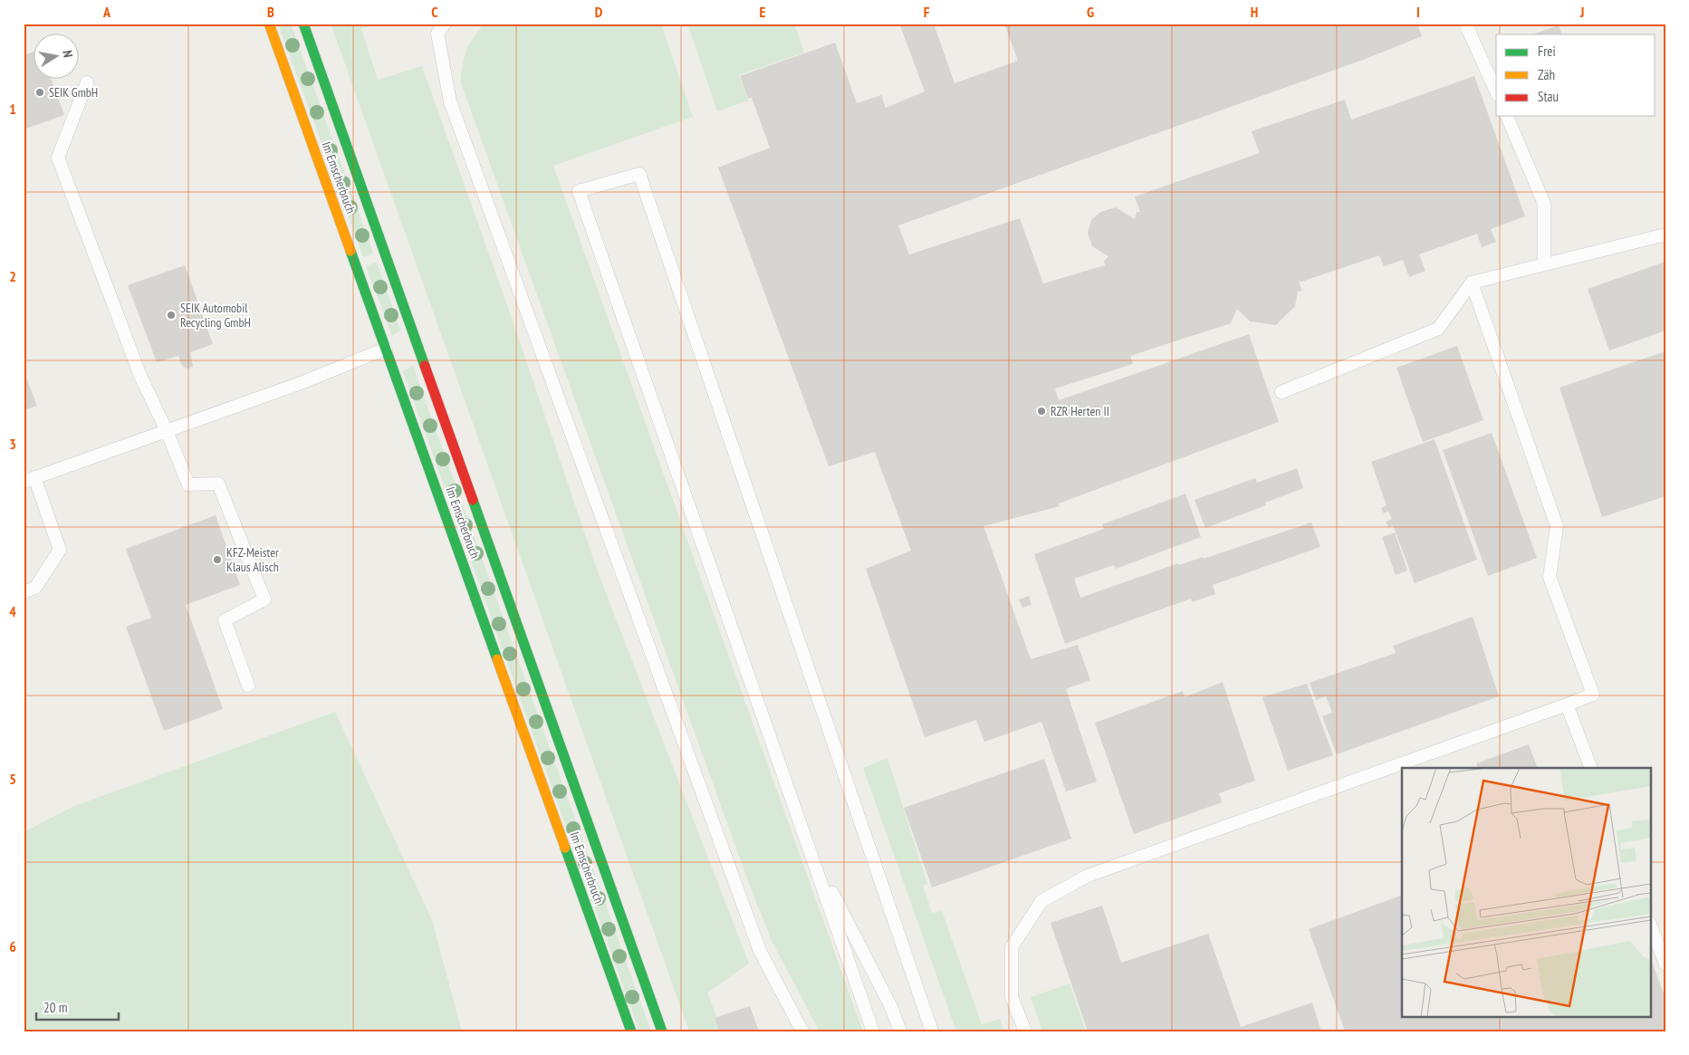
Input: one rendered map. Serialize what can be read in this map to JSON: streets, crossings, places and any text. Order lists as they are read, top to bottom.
{
  "streets": {
    "main road": ["Im Emscherbruch"]
  },
  "places": [
    "SEIK GmbH",
    "SEIK Automobil Recycling GmbH",
    "RZR Herten II",
    "KFZ-Meister Klaus Alisch"
  ],
  "legend": ["Frei", "Zäh", "Stau"],
  "scale_bar": "20 m",
  "north": "right",
  "grid": {
    "columns": [
      "A",
      "B",
      "C",
      "D",
      "E",
      "F",
      "G",
      "H",
      "I",
      "J"
    ],
    "rows": [
      "1",
      "2",
      "3",
      "4",
      "5",
      "6"
    ]
  }
}
